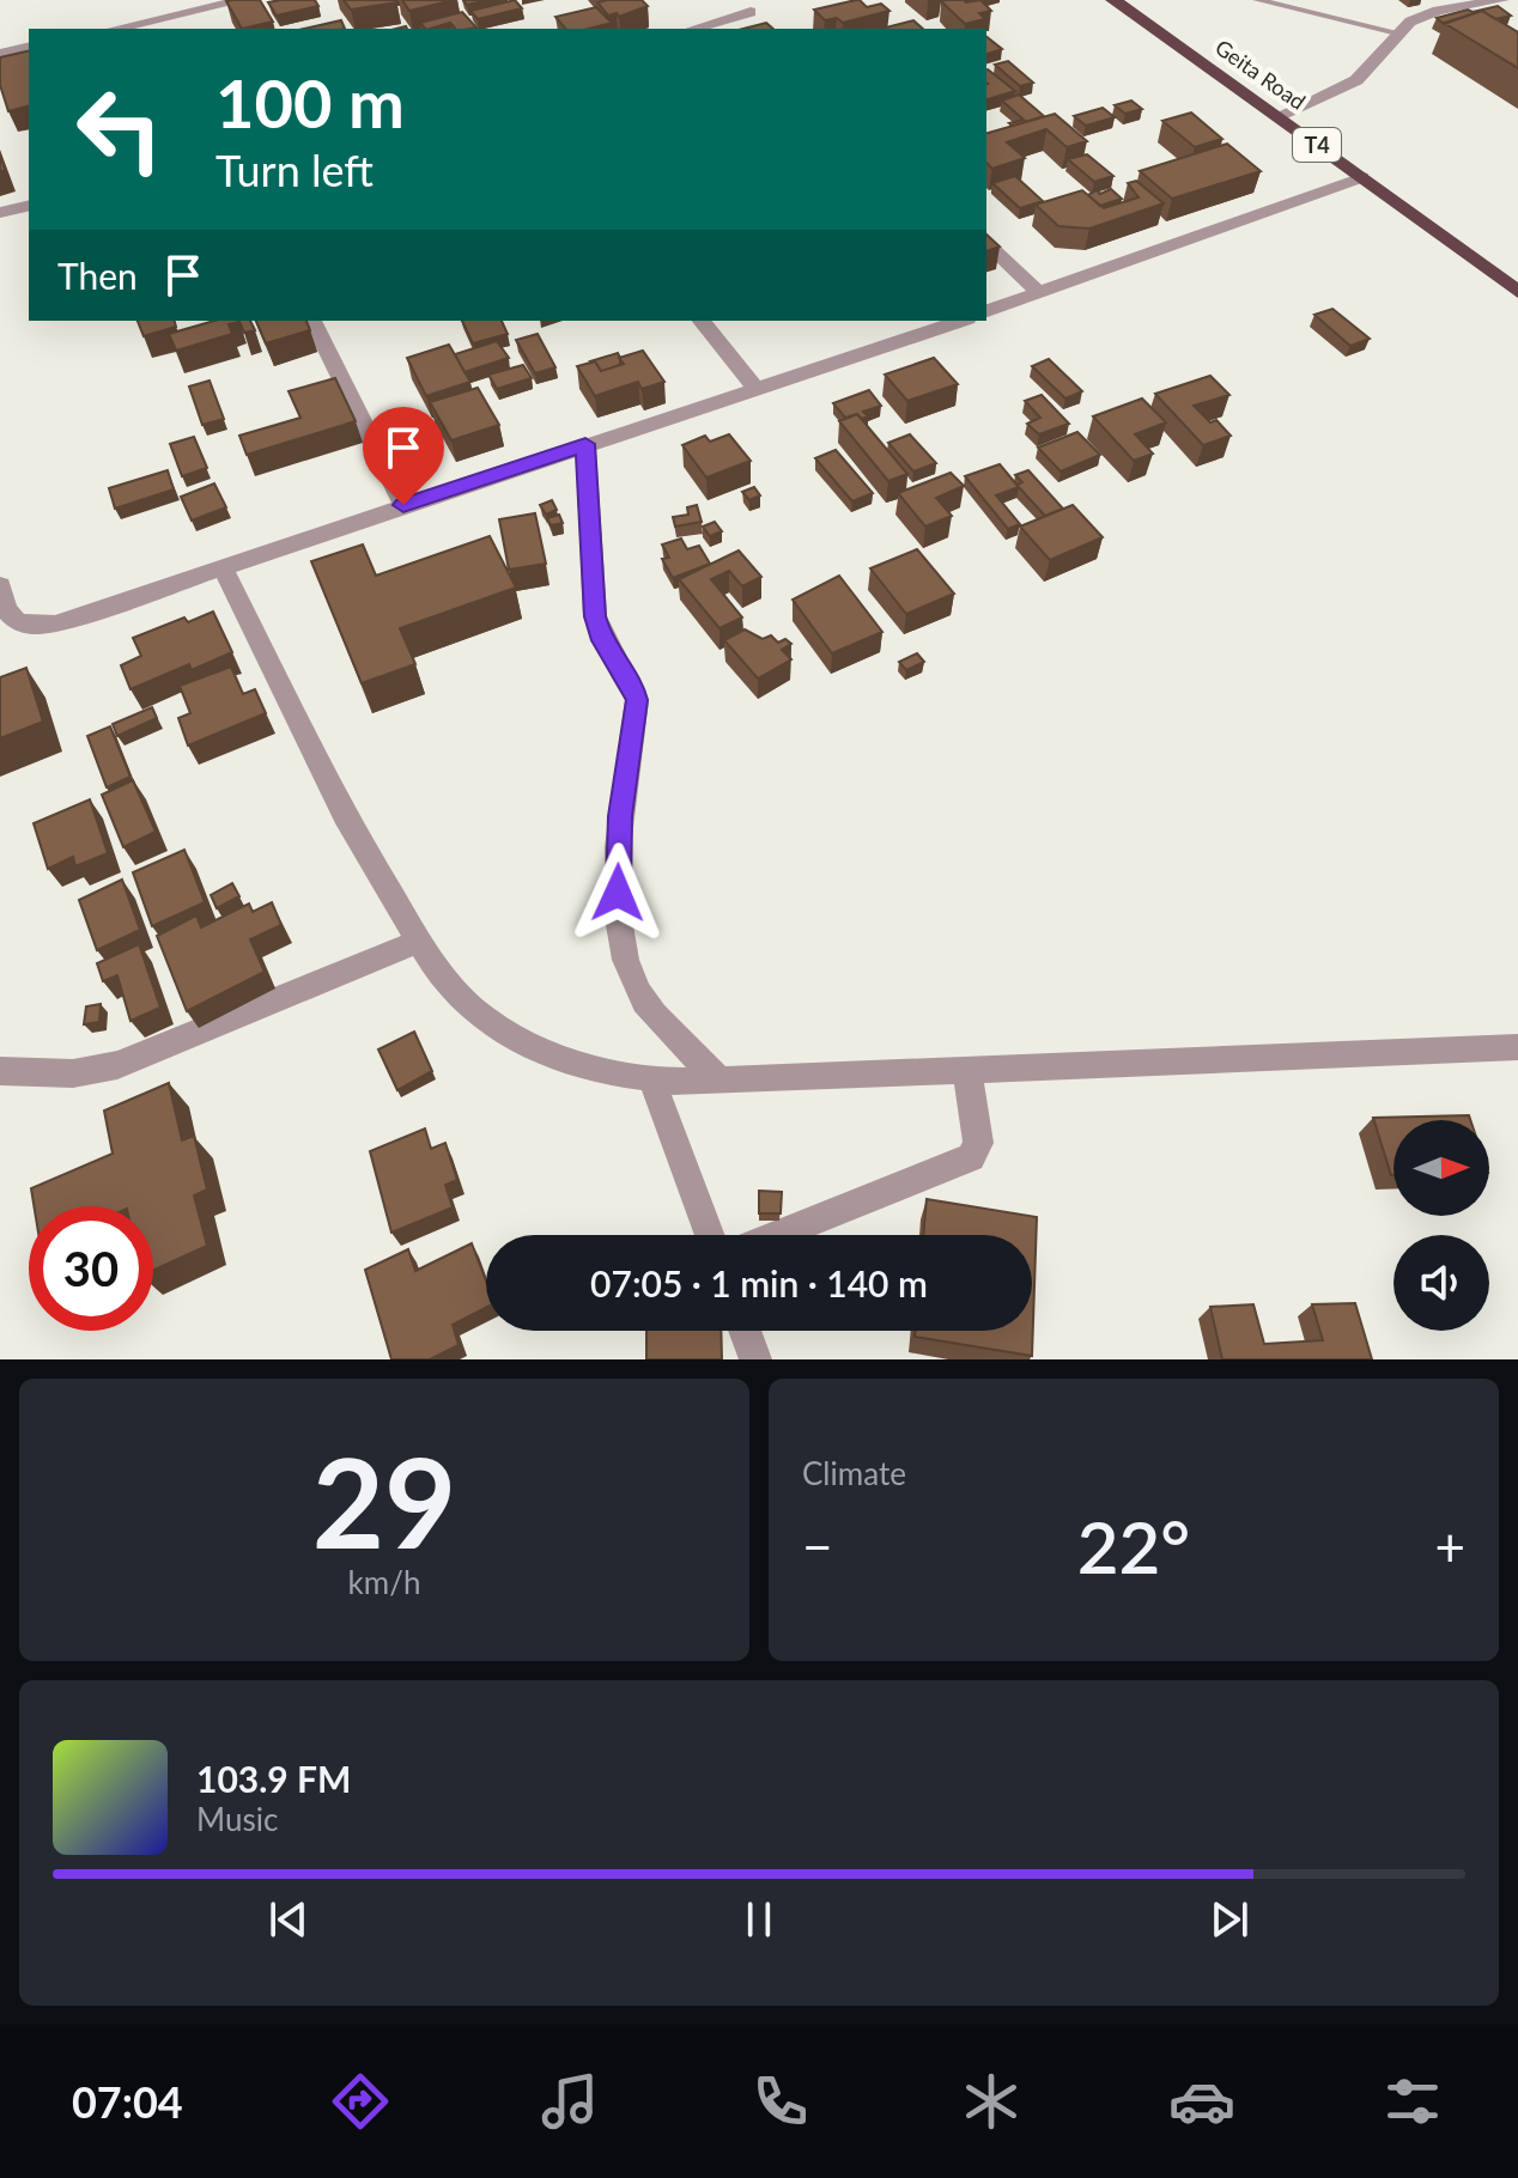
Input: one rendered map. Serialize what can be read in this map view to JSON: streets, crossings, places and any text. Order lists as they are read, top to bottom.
{
  "streets": {
    "highway": ["Geita Road", "T4"]
  },
  "north": "right",
  "page": {
    "turn": ["100 m", "Turn left"],
    "then": "Then",
    "limit": "30",
    "trip": "07:05 · 1 min · 140 m",
    "tile": [
      ["29", "km/h"],
      "Climate"
    ],
    "heat": ["−", "22°", "+"],
    "song": ["103.9 FM", "Music"],
    "tabs": "07:04"
  }
}
